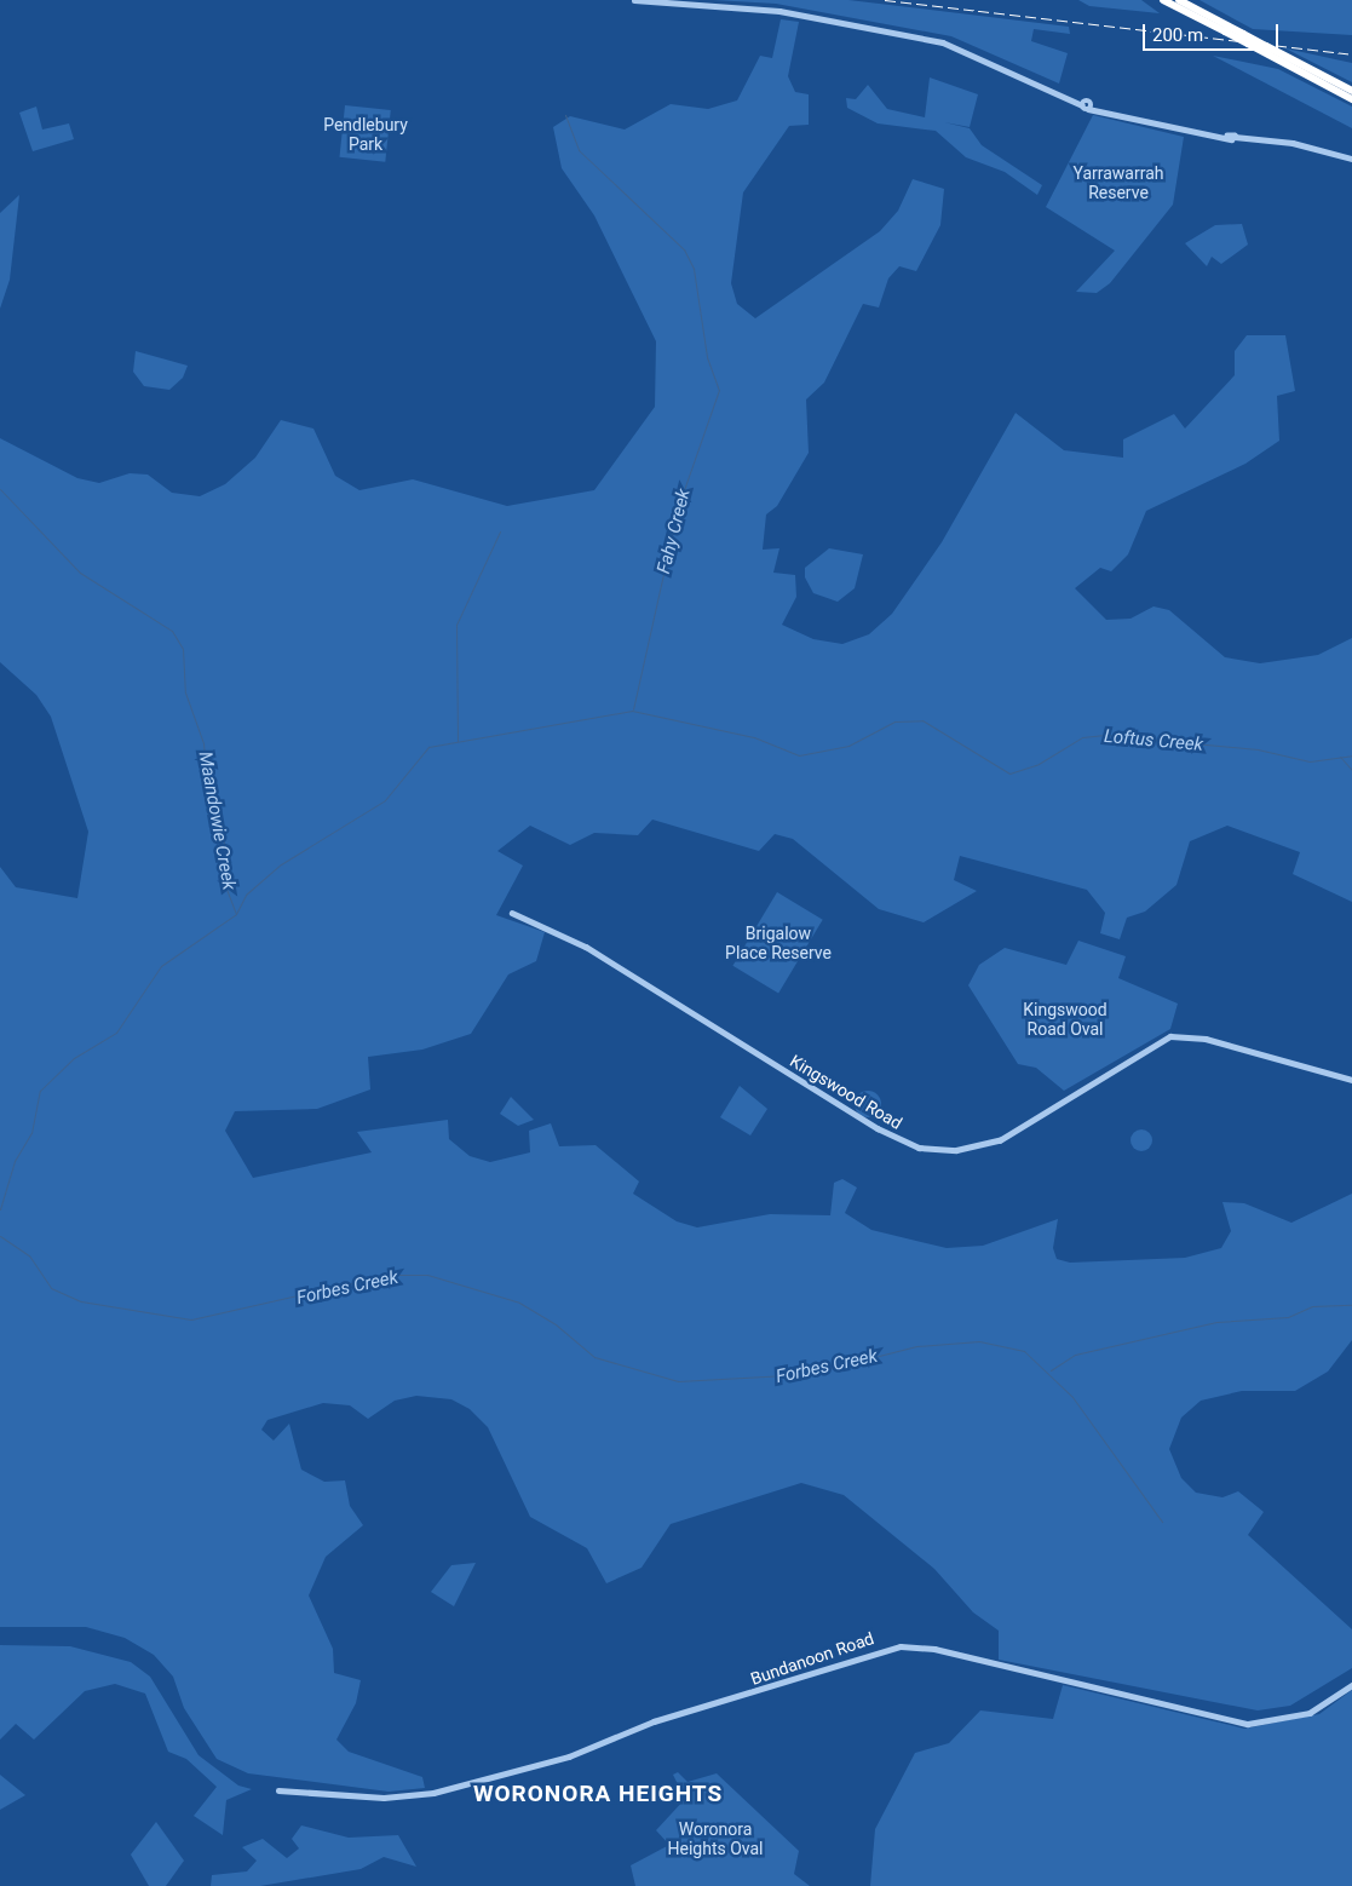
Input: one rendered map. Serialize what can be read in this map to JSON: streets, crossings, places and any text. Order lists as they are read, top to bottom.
{
  "streets": {
    "street": ["Kingswood Road", "Bundanoon Road"]
  },
  "districts": ["WORONORA HEIGHTS"],
  "water": [
    "Fahy Creek",
    "Loftus Creek",
    "Maandowie Creek",
    "Forbes Creek"
  ],
  "parks": [
    "Pendlebury Park",
    "Yarrawarrah Reserve",
    "Brigalow Place Reserve",
    "Kingswood Road Oval",
    "Woronora Heights Oval"
  ],
  "scale_bar": "200 m"
}
